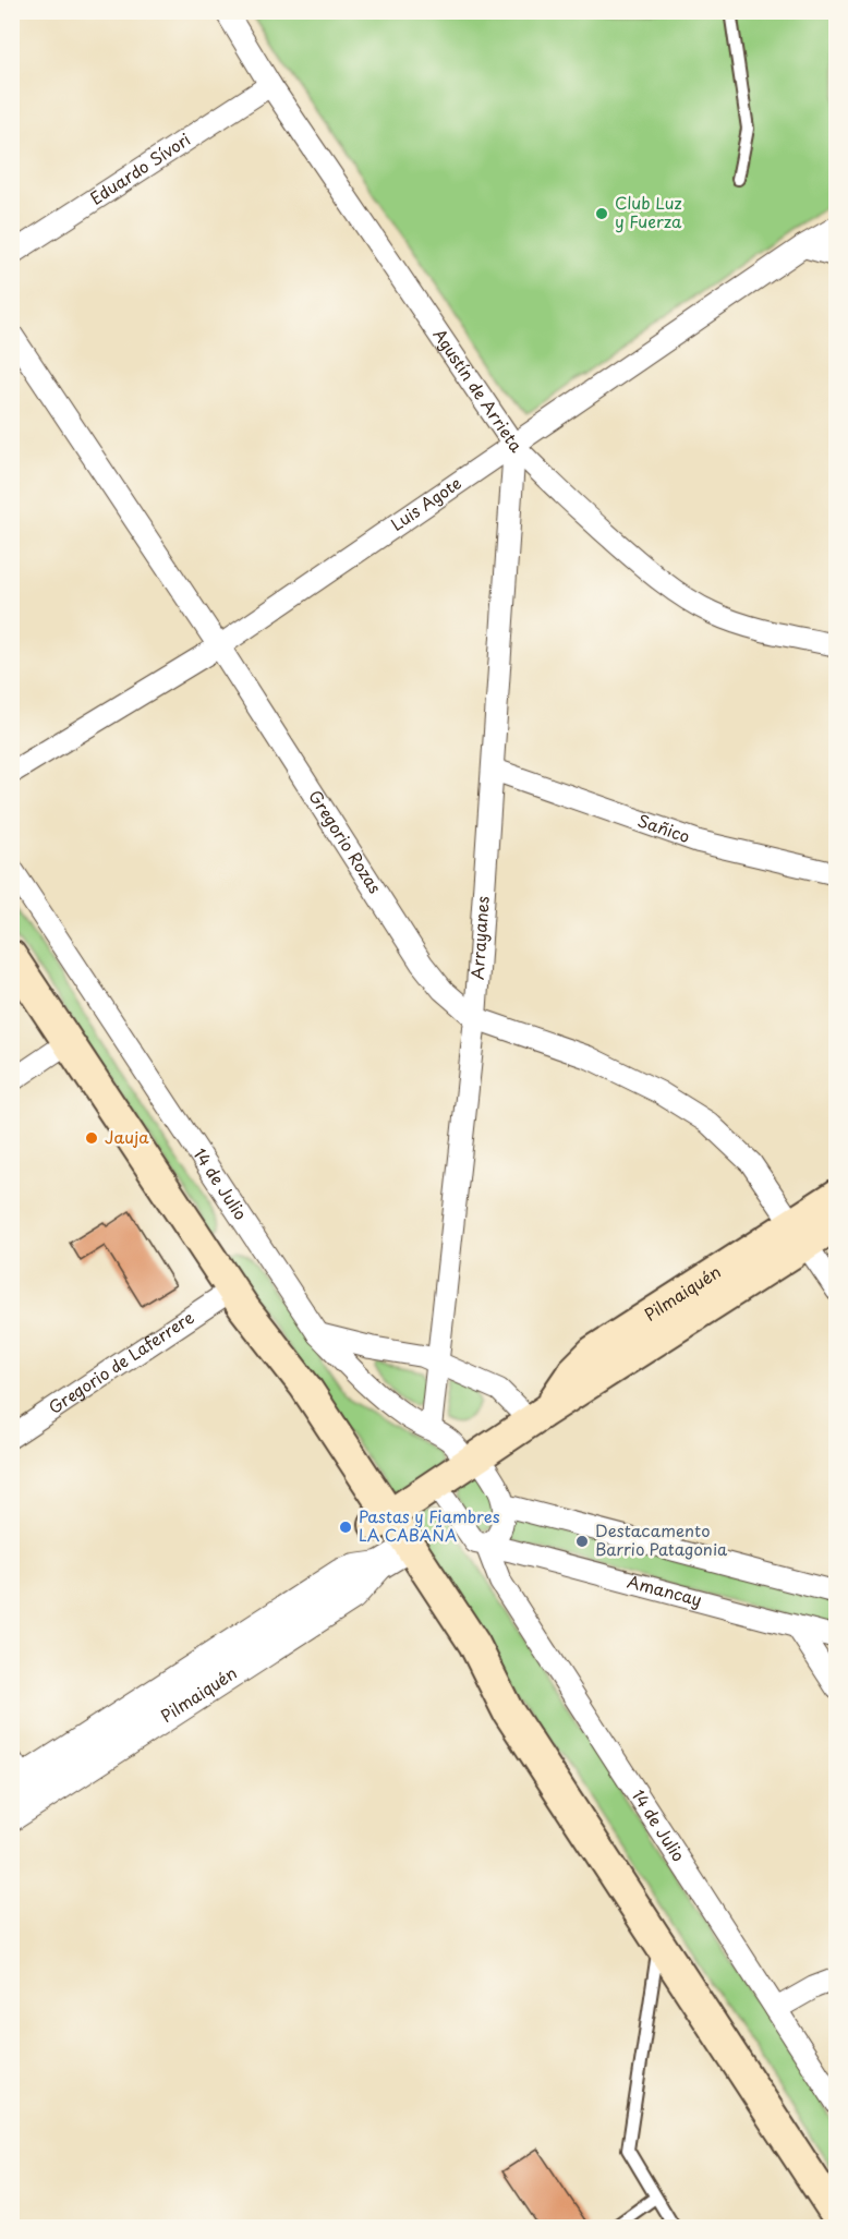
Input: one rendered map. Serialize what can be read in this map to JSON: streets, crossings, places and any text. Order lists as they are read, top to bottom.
{
  "streets": {
    "main road": ["Pilmaiquén"],
    "street": [
      "Eduardo Sívori",
      "Agustín de Arrieta",
      "Luis Agote",
      "Sañico",
      "Gregorio Rozas",
      "Arrayanes",
      "14 de Julio",
      "Gregorio de Laferrere",
      "Amancay"
    ]
  },
  "crossings": [
    ["Eduardo Sívori", "Agustín de Arrieta"],
    ["Agustín de Arrieta", "Luis Agote"],
    ["Agustín de Arrieta", "Arrayanes"],
    ["Luis Agote", "Gregorio Rozas"],
    ["Luis Agote", "Arrayanes"],
    ["Sañico", "Arrayanes"],
    ["Gregorio Rozas", "Arrayanes"],
    ["Gregorio Rozas", "Pilmaiquén"],
    ["Arrayanes", "14 de Julio"],
    ["14 de Julio", "Pilmaiquén"],
    ["14 de Julio", "Amancay"]
  ],
  "places": [
    "Club Luz y Fuerza",
    "Jauja",
    "Pastas y Fiambres LA CABAÑA",
    "Destacamento Barrio Patagonia"
  ]
}
